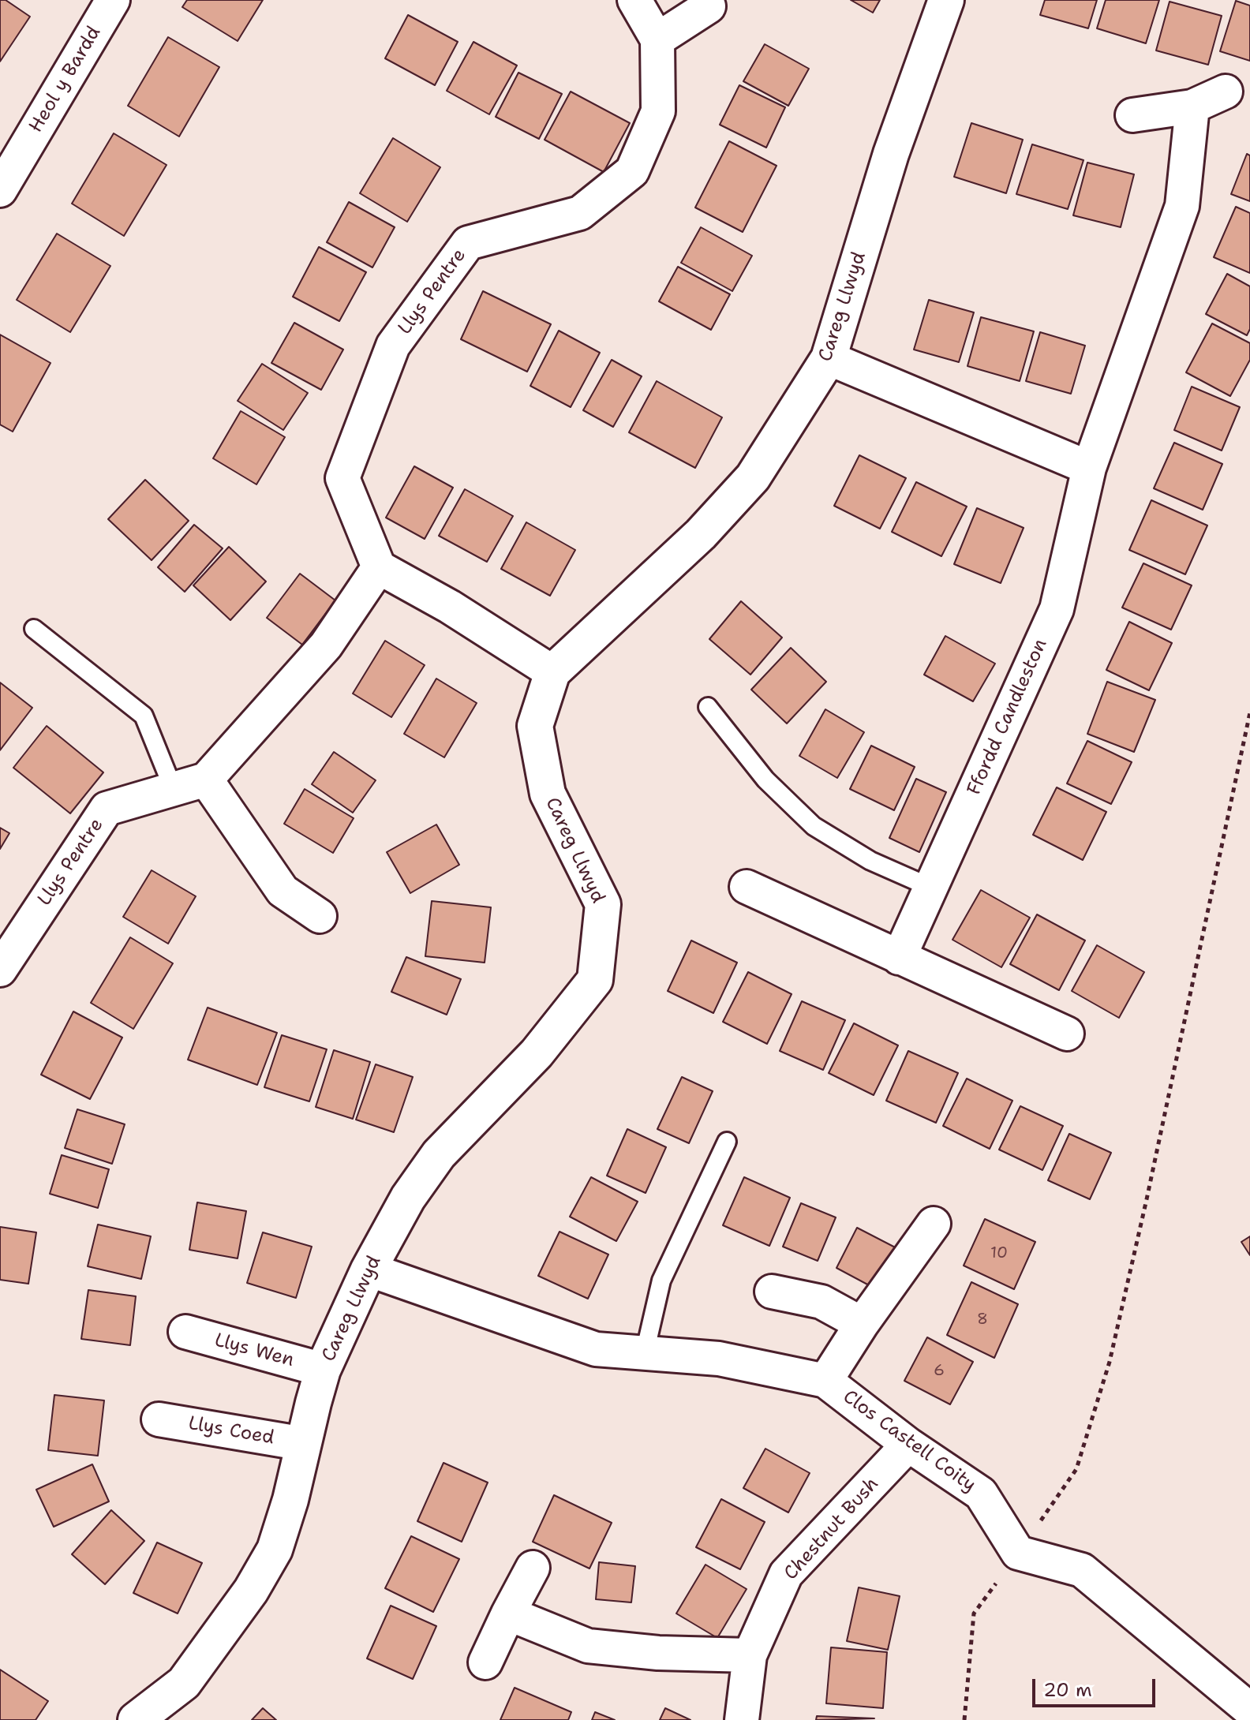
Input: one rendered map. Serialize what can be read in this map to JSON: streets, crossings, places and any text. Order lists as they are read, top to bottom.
{
  "streets": {
    "street": [
      "Heol y Bardd",
      "Llys Pentre",
      "Careg Llwyd",
      "Ffordd Candleston",
      "Llys Wen",
      "Llys Coed",
      "Clos Castell Coity",
      "Chestnut Bush"
    ]
  },
  "crossings": [
    ["Careg Llwyd", "Llys Wen"],
    ["Careg Llwyd", "Llys Coed"],
    ["Careg Llwyd", "Clos Castell Coity"],
    ["Clos Castell Coity", "Chestnut Bush"]
  ],
  "house_numbers": ["10", "8", "6"],
  "scale_bar": "20 m"
}
